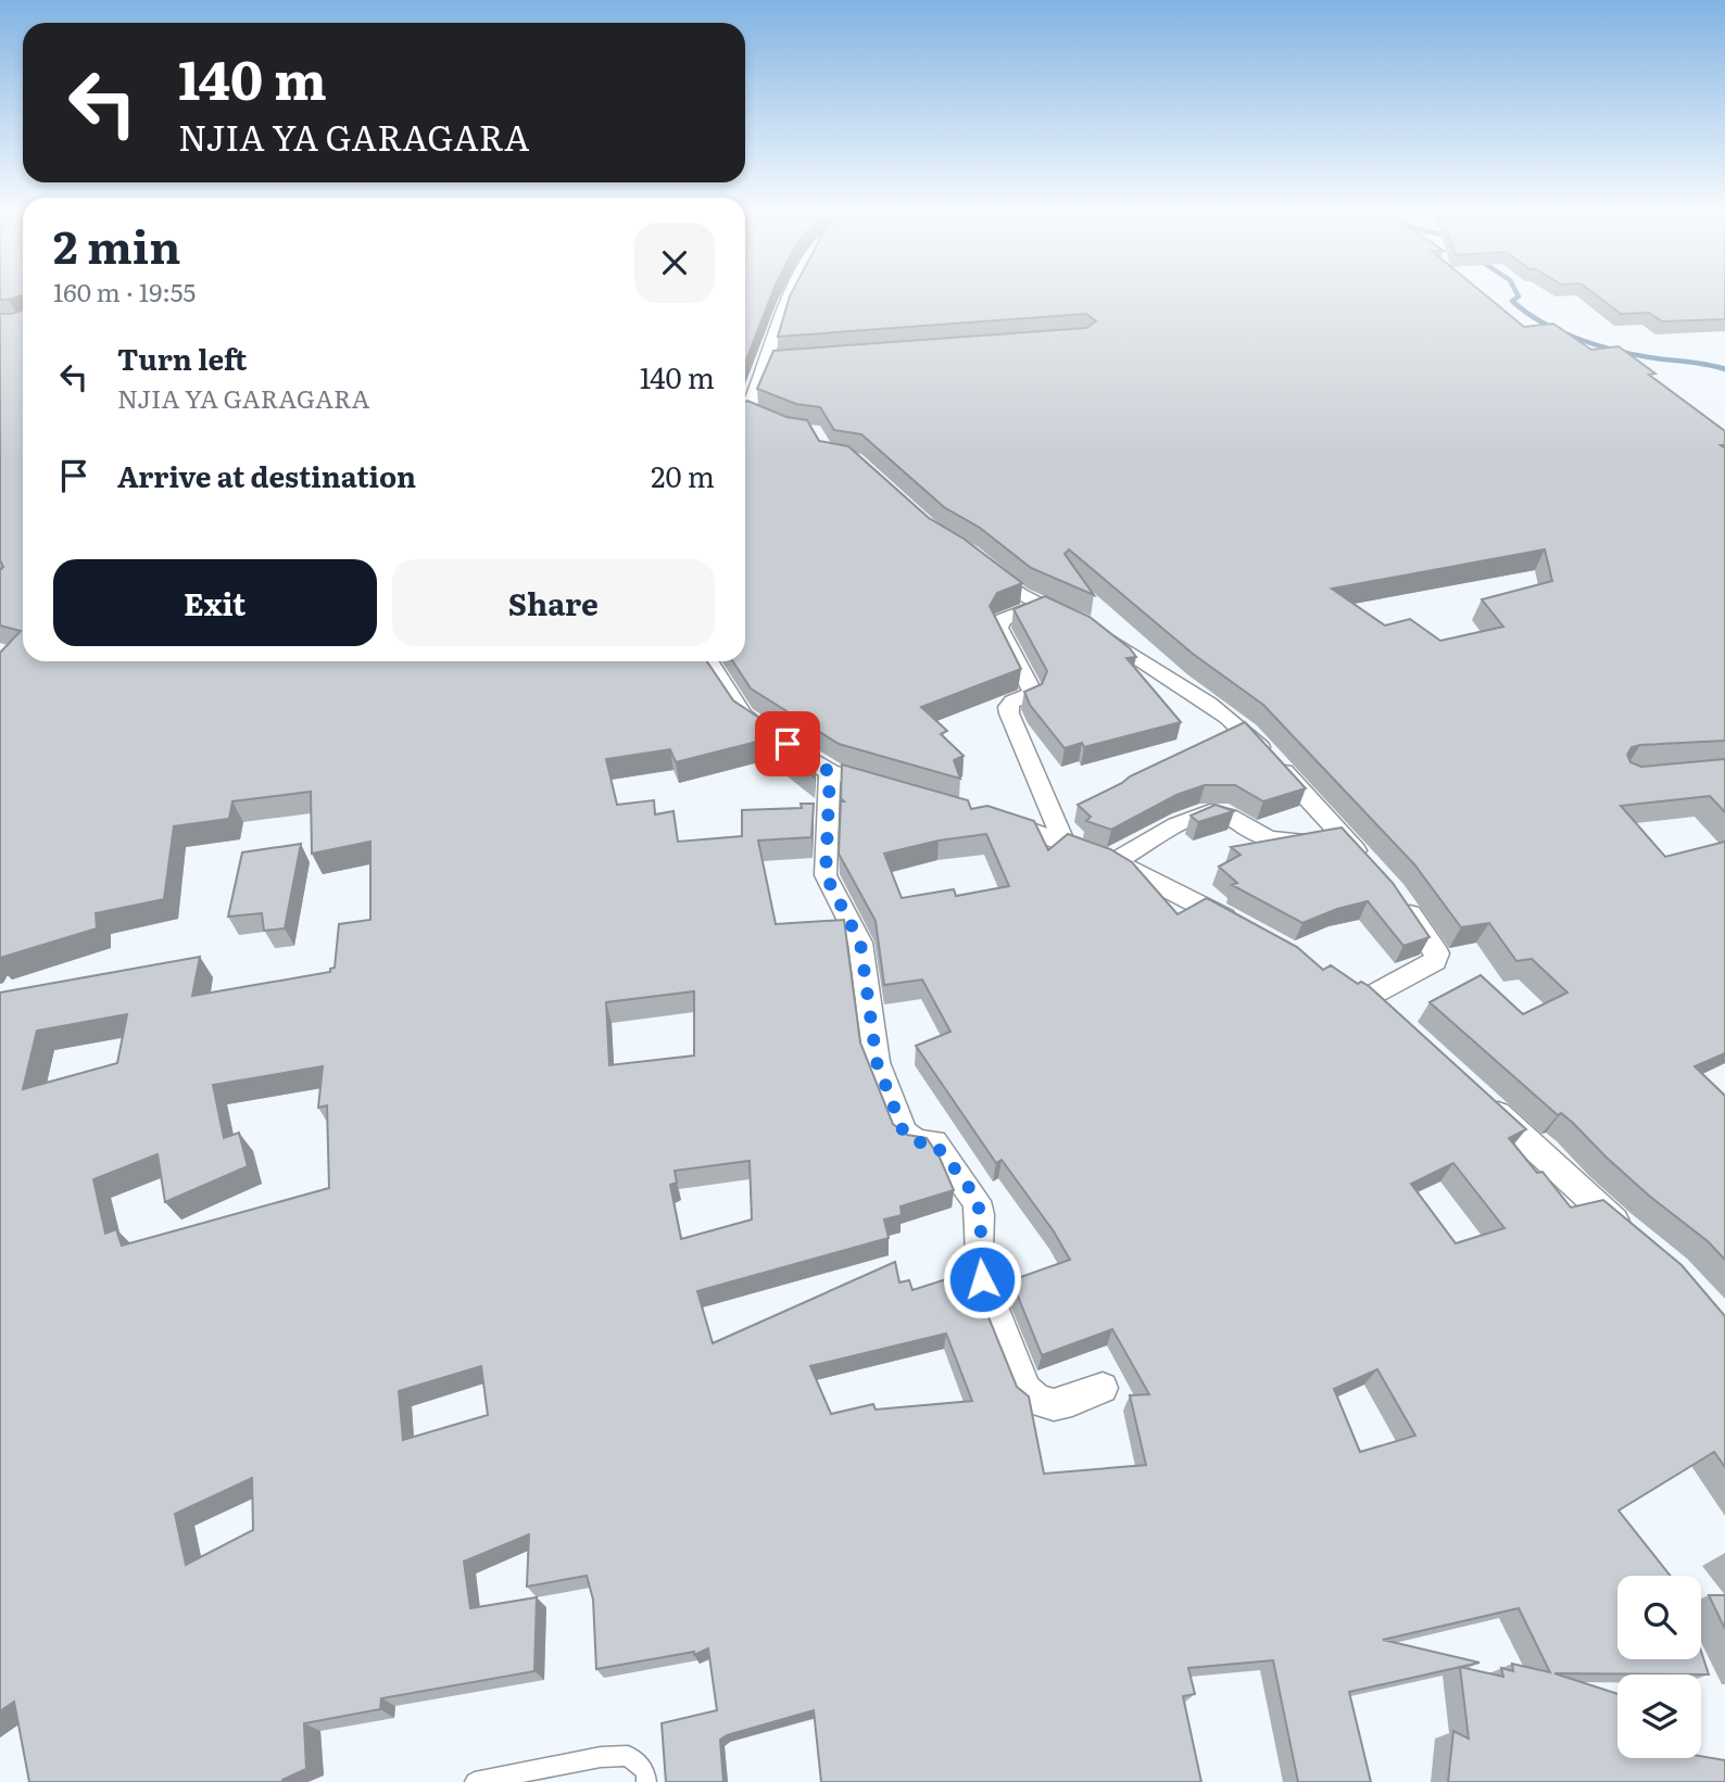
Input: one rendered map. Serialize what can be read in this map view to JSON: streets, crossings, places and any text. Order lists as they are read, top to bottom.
{
  "page": {
    "turn": ["140 m", "NJIA YA GARAGARA"],
    "heading": ["2 min", "160 m · 19:55"],
    "list": [
      {
        "name": "Turn left",
        "note": "NJIA YA GARAGARA",
        "value": "140 m"
      },
      {
        "name": "Arrive at destination",
        "value": "20 m"
      }
    ],
    "buttons": ["Exit", "Share"]
  }
}
